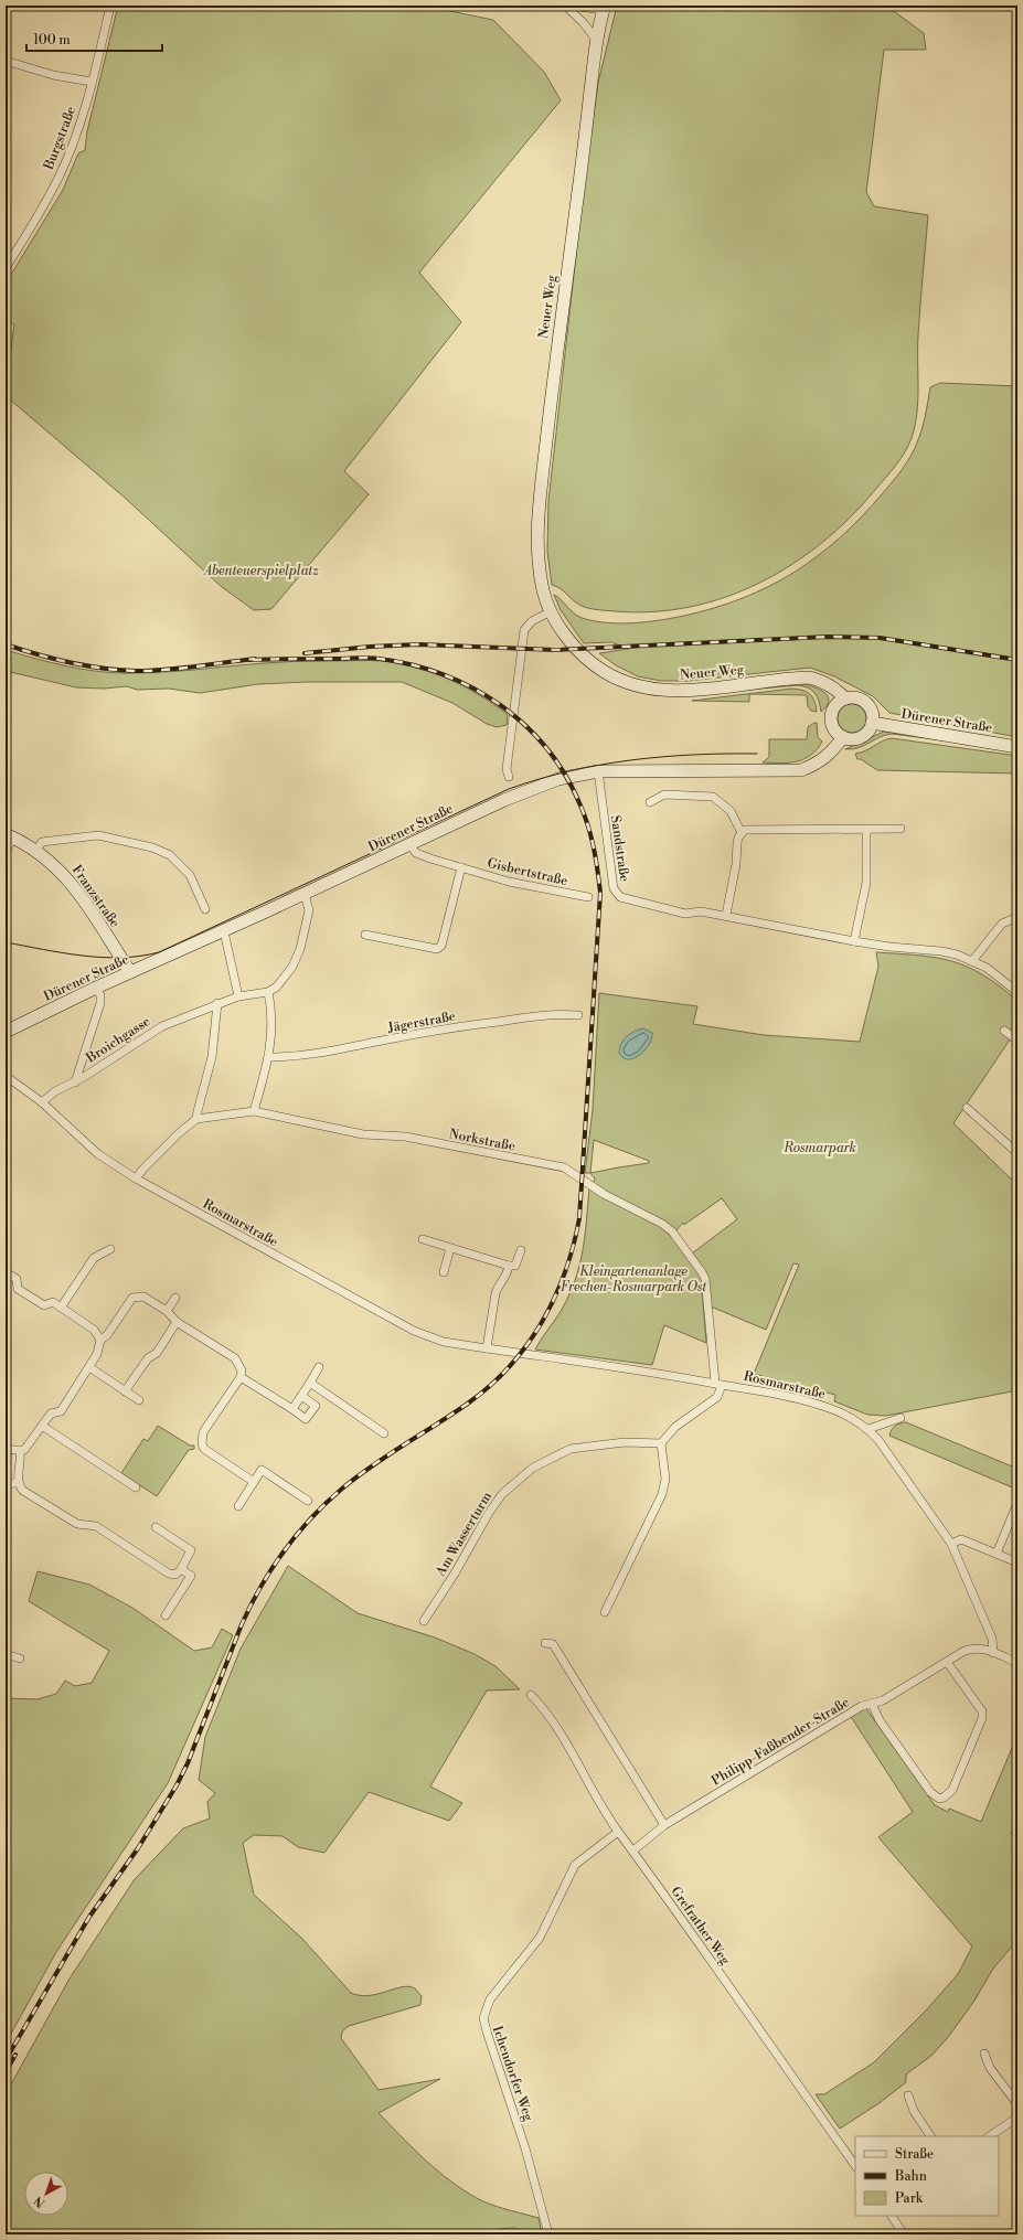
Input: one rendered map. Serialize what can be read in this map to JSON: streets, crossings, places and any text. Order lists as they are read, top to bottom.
{
  "streets": {
    "main road": ["Neuer Weg", "Dürener Straße", "Franzstraße"],
    "street": [
      "Burgstraße",
      "Sandstraße",
      "Gisbertstraße",
      "Jägerstraße",
      "Broichgasse",
      "Norkstraße",
      "Rosmarstraße",
      "Am Wasserturm",
      "Philipp-Faßbender-Straße",
      "Grefrather Weg",
      "Ichendorfer Weg"
    ]
  },
  "crossings": [
    ["Neuer Weg", "Dürener Straße"],
    ["Dürener Straße", "Sandstraße"],
    ["Dürener Straße", "Gisbertstraße"],
    ["Dürener Straße", "Franzstraße"],
    ["Broichgasse", "Rosmarstraße"],
    ["Norkstraße", "Rosmarstraße"],
    ["Rosmarstraße", "Philipp-Faßbender-Straße"],
    ["Philipp-Faßbender-Straße", "Grefrather Weg"],
    ["Grefrather Weg", "Ichendorfer Weg"]
  ],
  "parks": ["Abenteuerspielplatz", "Rosmarpark", "Kleingartenanlage Frechen-Rosmarpark Ost"],
  "legend": ["Straße", "Bahn", "Park"],
  "scale_bar": "100 m",
  "north": "bottom left"
}
